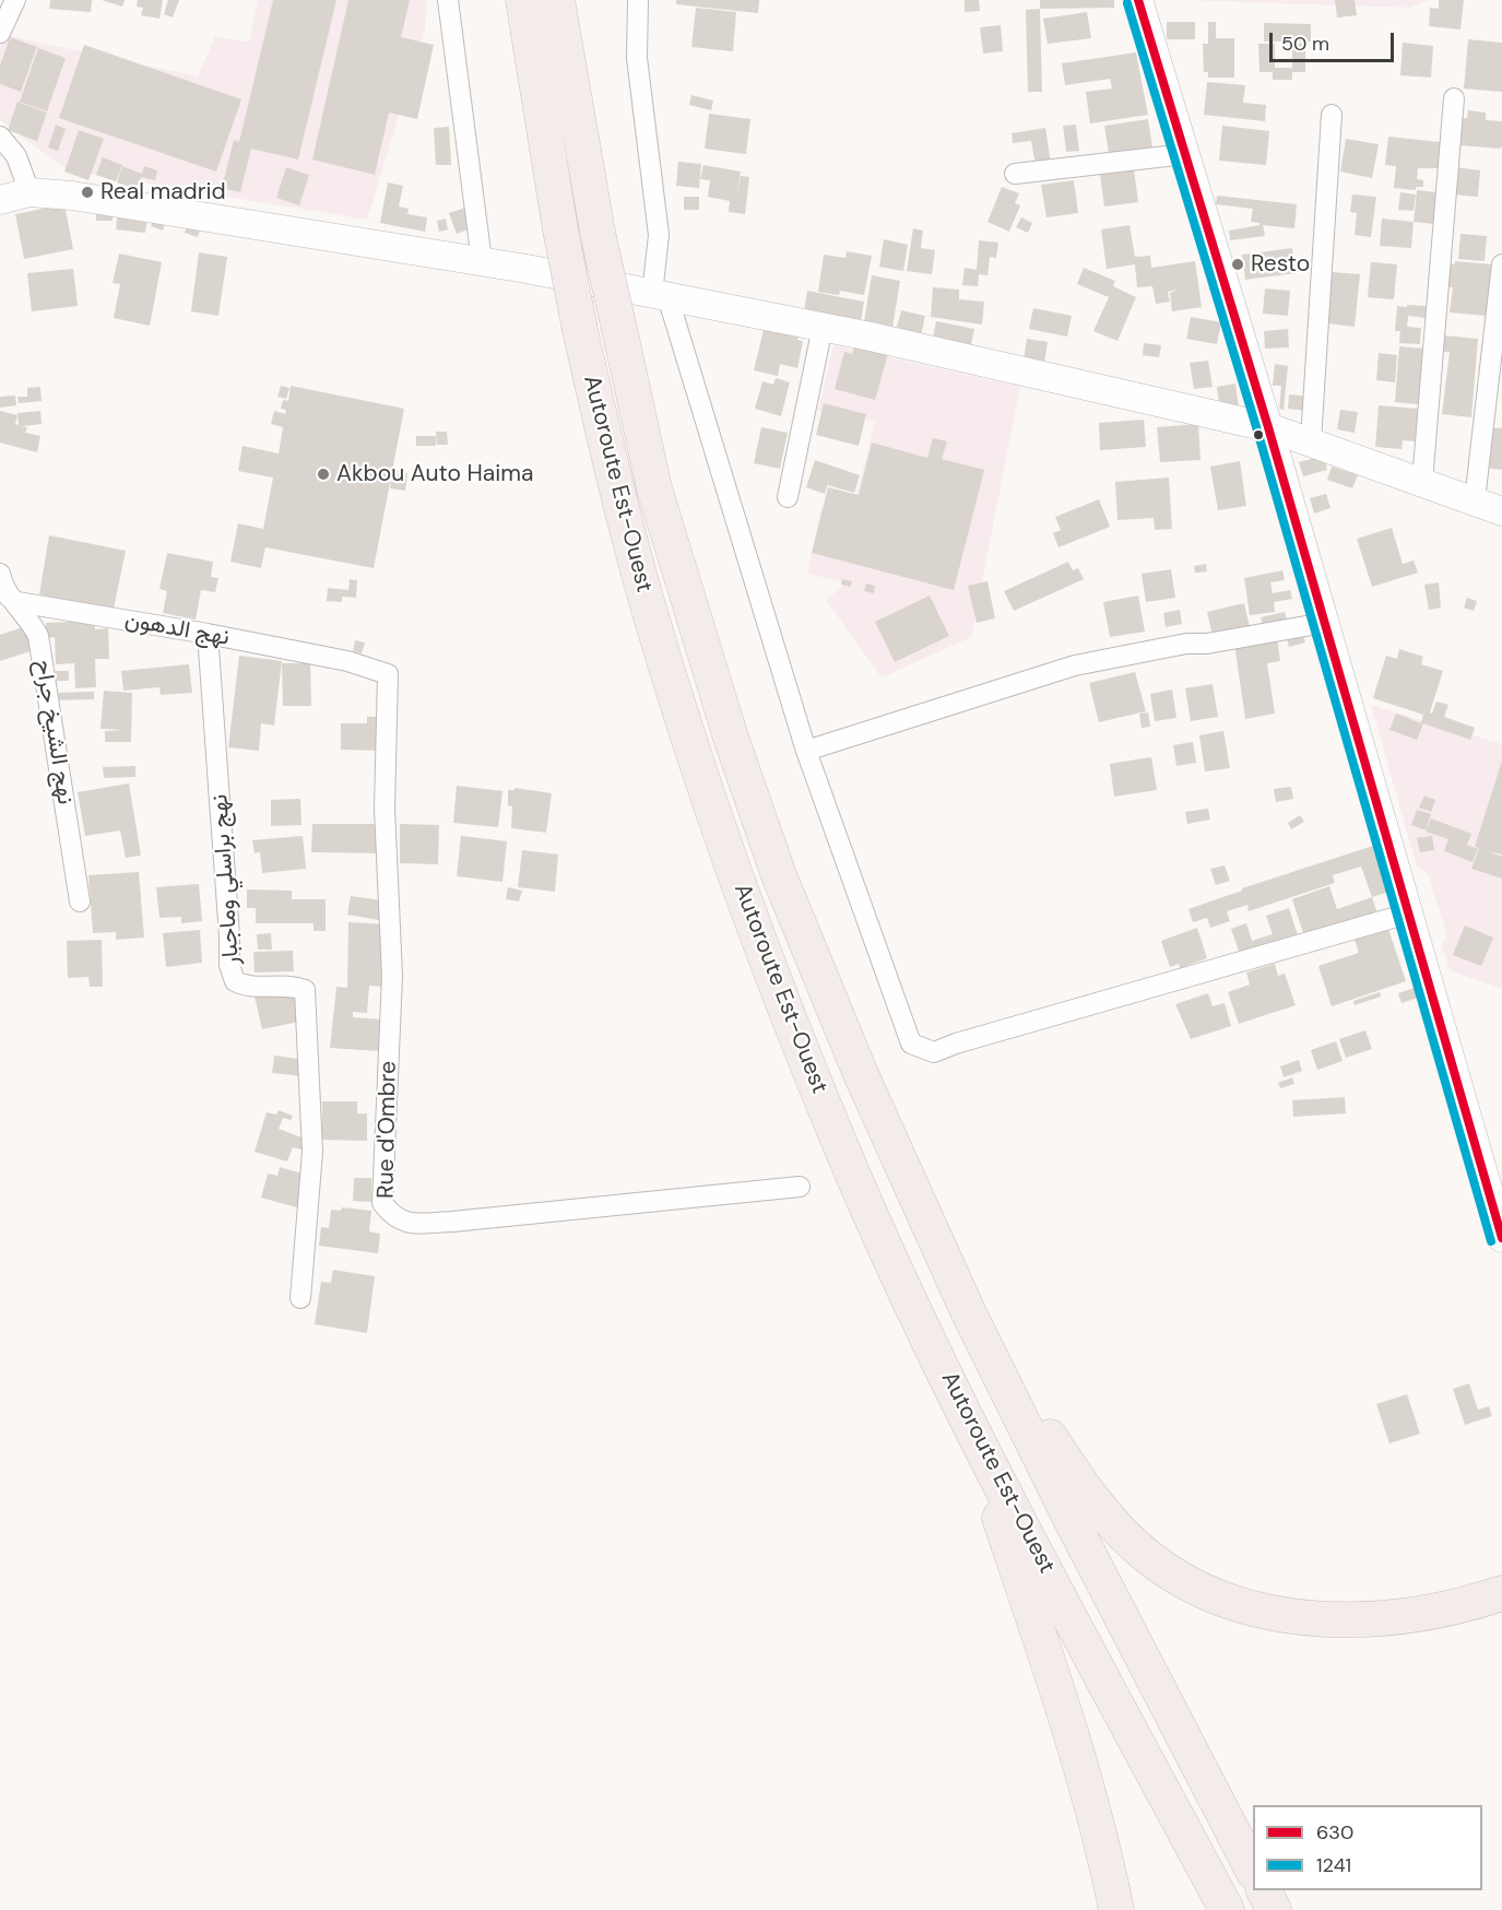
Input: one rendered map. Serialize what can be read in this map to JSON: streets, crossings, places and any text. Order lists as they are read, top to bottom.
{
  "streets": {
    "highway": ["Autoroute Est-Ouest"],
    "street": [
      "نهج الدهون",
      "نهج الشيخ جراح",
      "نهج براسلي وماجبار",
      "Rue d'Ombre"
    ]
  },
  "crossings": [
    ["نهج الدهون", "نهج الشيخ جراح"],
    ["نهج الدهون", "نهج براسلي وماجبار"],
    ["نهج الدهون", "Rue d'Ombre"]
  ],
  "places": ["Real madrid", "Resto", "Akbou Auto Haima"],
  "lines": ["transit line 630", "transit line 1241"],
  "legend": ["630", "1241"],
  "scale_bar": "50 m"
}
